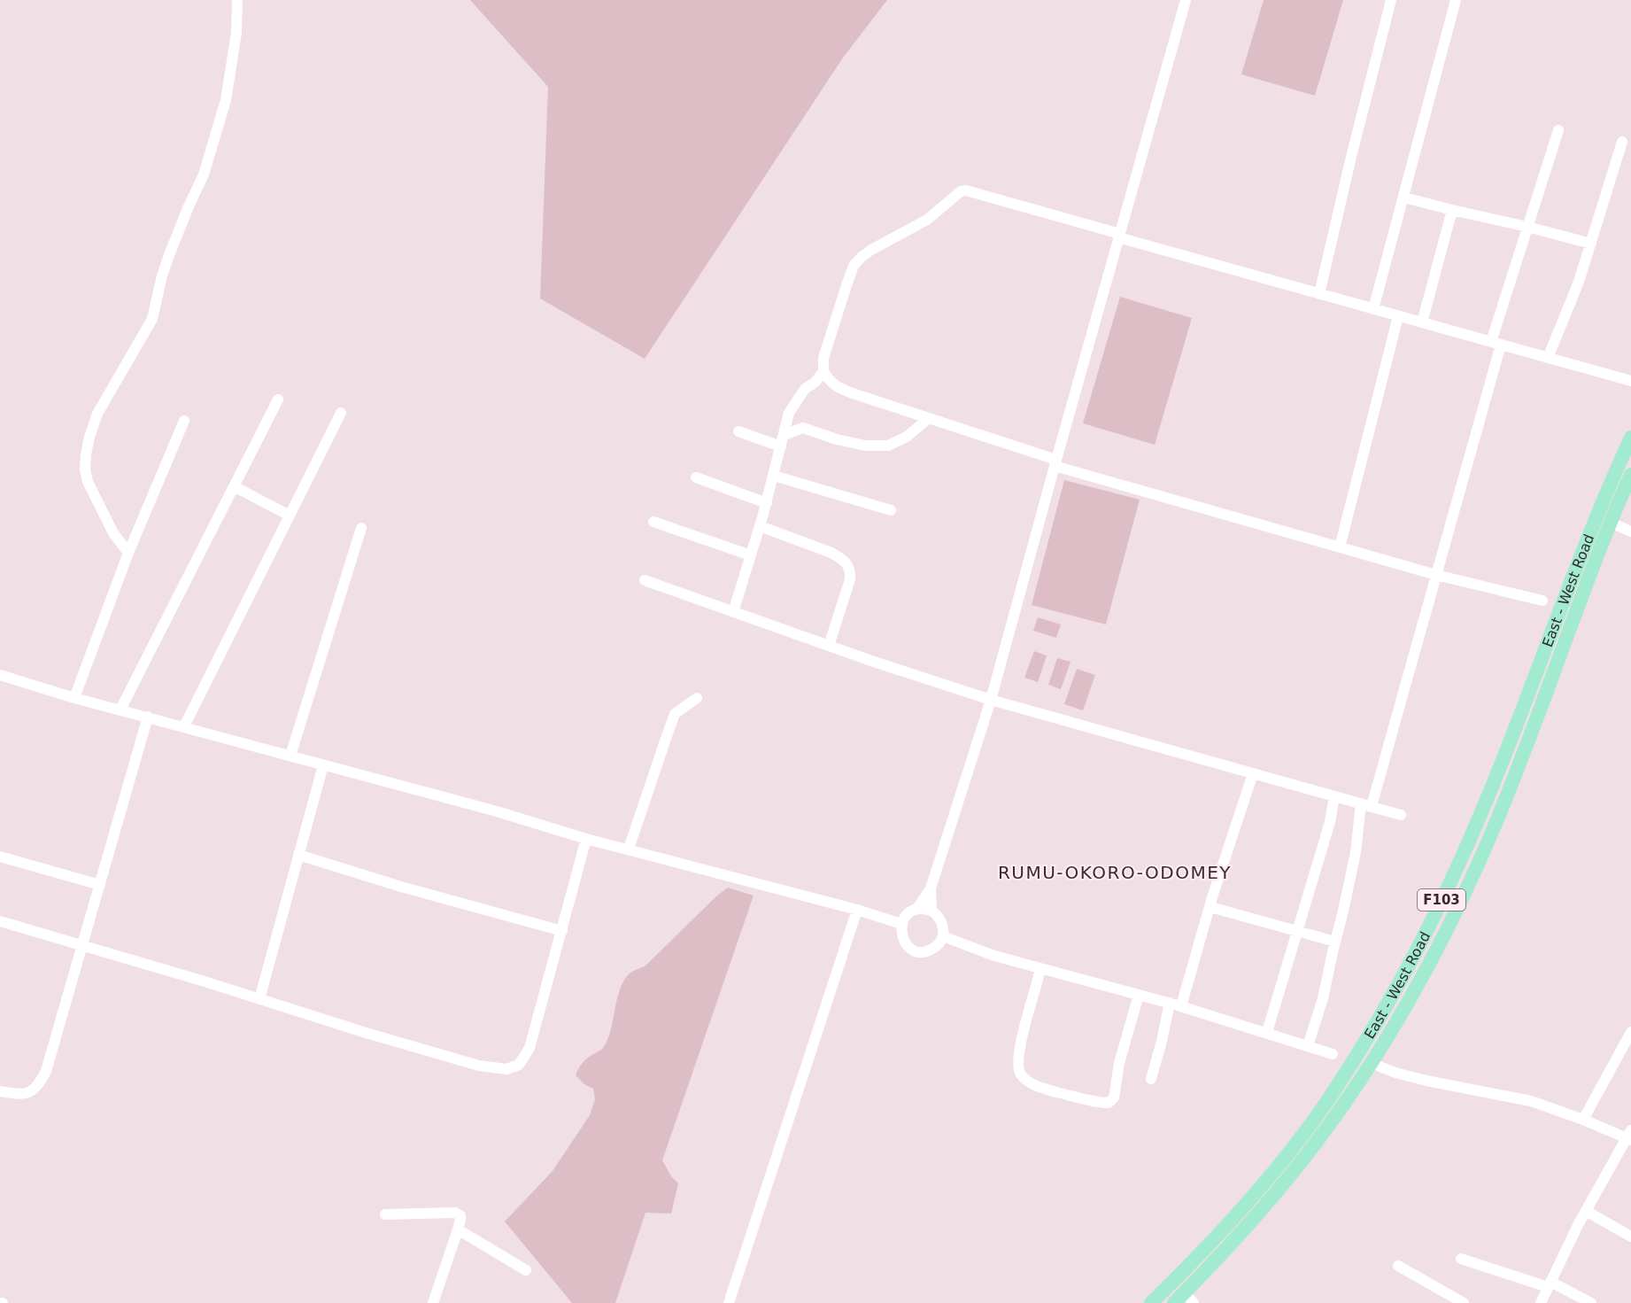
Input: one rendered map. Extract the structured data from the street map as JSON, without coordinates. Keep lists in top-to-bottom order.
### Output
{
  "streets": {
    "main road": ["East - West Road", "F103"]
  },
  "districts": ["RUMU-OKORO-ODOMEY"]
}
